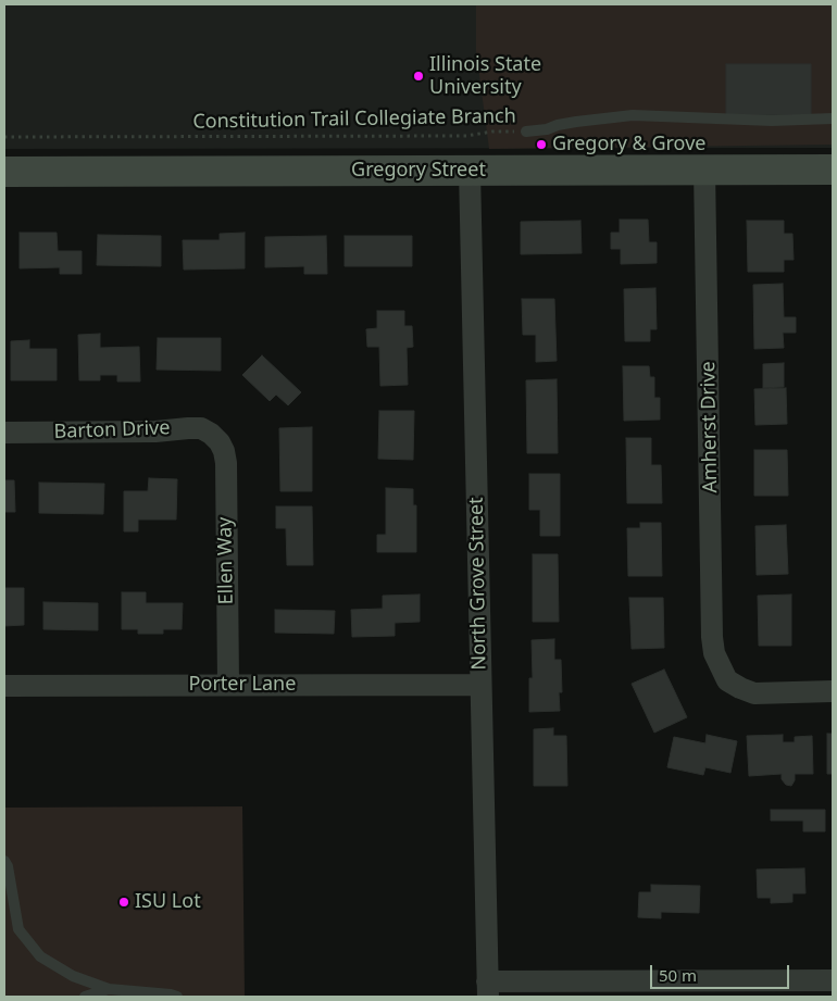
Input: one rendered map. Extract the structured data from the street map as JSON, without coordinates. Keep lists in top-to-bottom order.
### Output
{
  "streets": {
    "main road": ["Gregory Street"],
    "street": [
      "Amherst Drive",
      "Barton Drive",
      "Ellen Way",
      "North Grove Street",
      "Porter Lane"
    ],
    "path": ["Constitution Trail Collegiate Branch"]
  },
  "crossings": [
    ["Gregory Street", "Amherst Drive"],
    ["Gregory Street", "North Grove Street"],
    ["Barton Drive", "Ellen Way"],
    ["Ellen Way", "Porter Lane"],
    ["North Grove Street", "Porter Lane"]
  ],
  "places": ["Illinois State University", "Gregory & Grove", "ISU Lot"],
  "scale_bar": "50 m"
}
